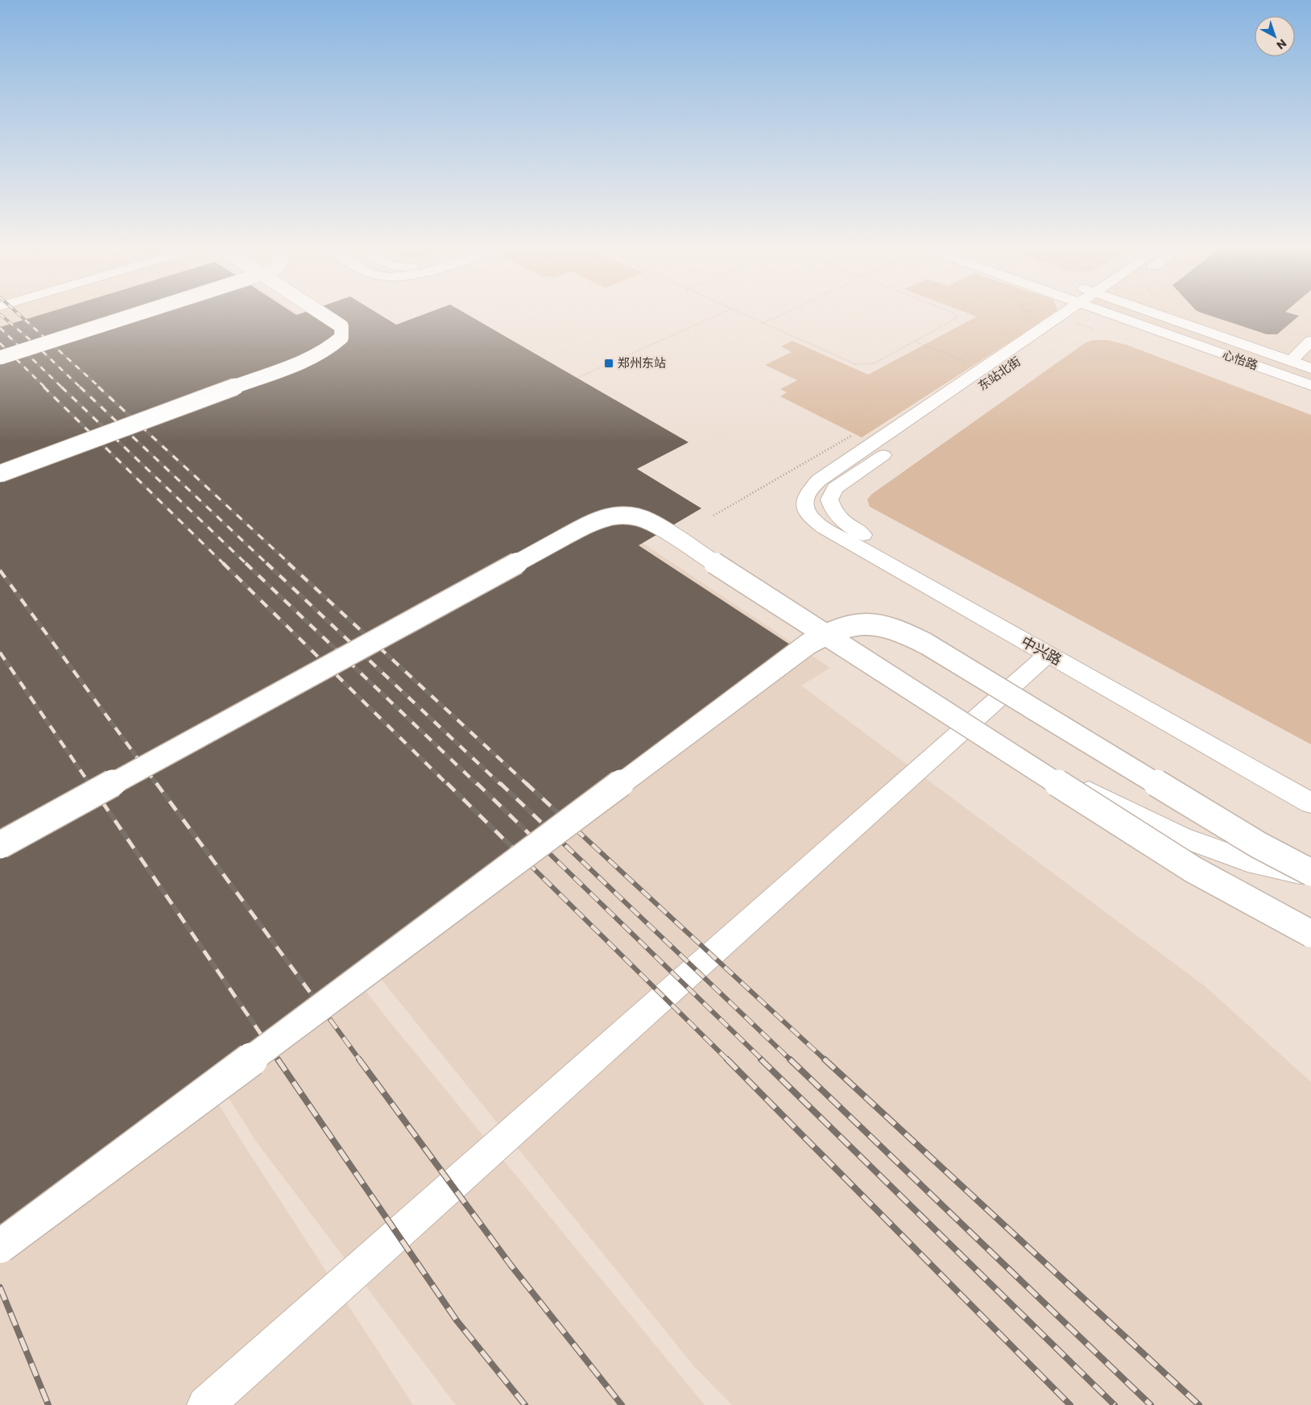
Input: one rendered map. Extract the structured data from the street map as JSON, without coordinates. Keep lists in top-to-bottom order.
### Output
{
  "streets": {
    "street": ["心怡路", "东站北街", "中兴路"]
  },
  "crossings": [
    ["东站北街", "中兴路"]
  ],
  "places": {
    "transit": ["郑州东站"]
  },
  "north": "bottom right"
}
